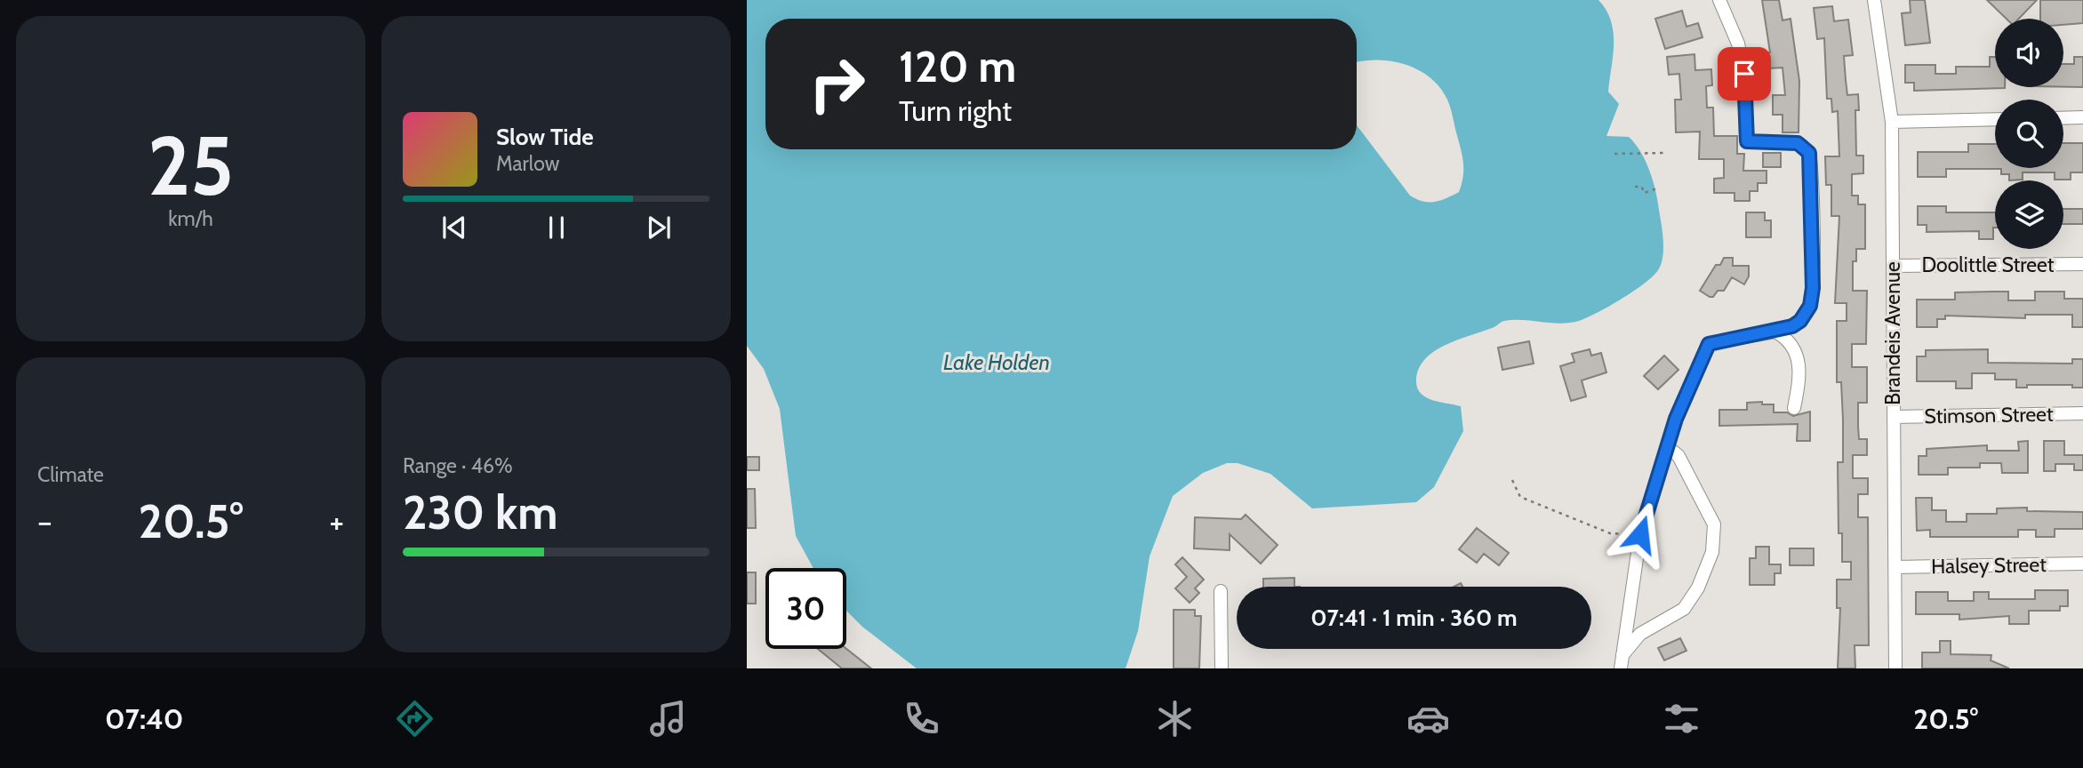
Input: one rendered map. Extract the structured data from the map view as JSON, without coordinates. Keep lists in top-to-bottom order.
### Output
{
  "streets": {
    "street": [
      "Doolittle Street",
      "Brandeis Avenue",
      "Stimson Street",
      "Halsey Street"
    ]
  },
  "crossings": [
    ["Doolittle Street", "Brandeis Avenue"],
    ["Brandeis Avenue", "Stimson Street"],
    ["Brandeis Avenue", "Halsey Street"]
  ],
  "water": ["Lake Holden"],
  "page": {
    "tile": [
      ["25", "km/h"],
      "Climate",
      ["Range · 46%", "230 km"]
    ],
    "turn": ["120 m", "Turn right"],
    "song": ["Slow Tide", "Marlow"],
    "heat": ["−", "20.5°", "+"],
    "limit": "30",
    "trip": "07:41 · 1 min · 360 m",
    "tabs": ["07:40", "20.5°"]
  }
}
